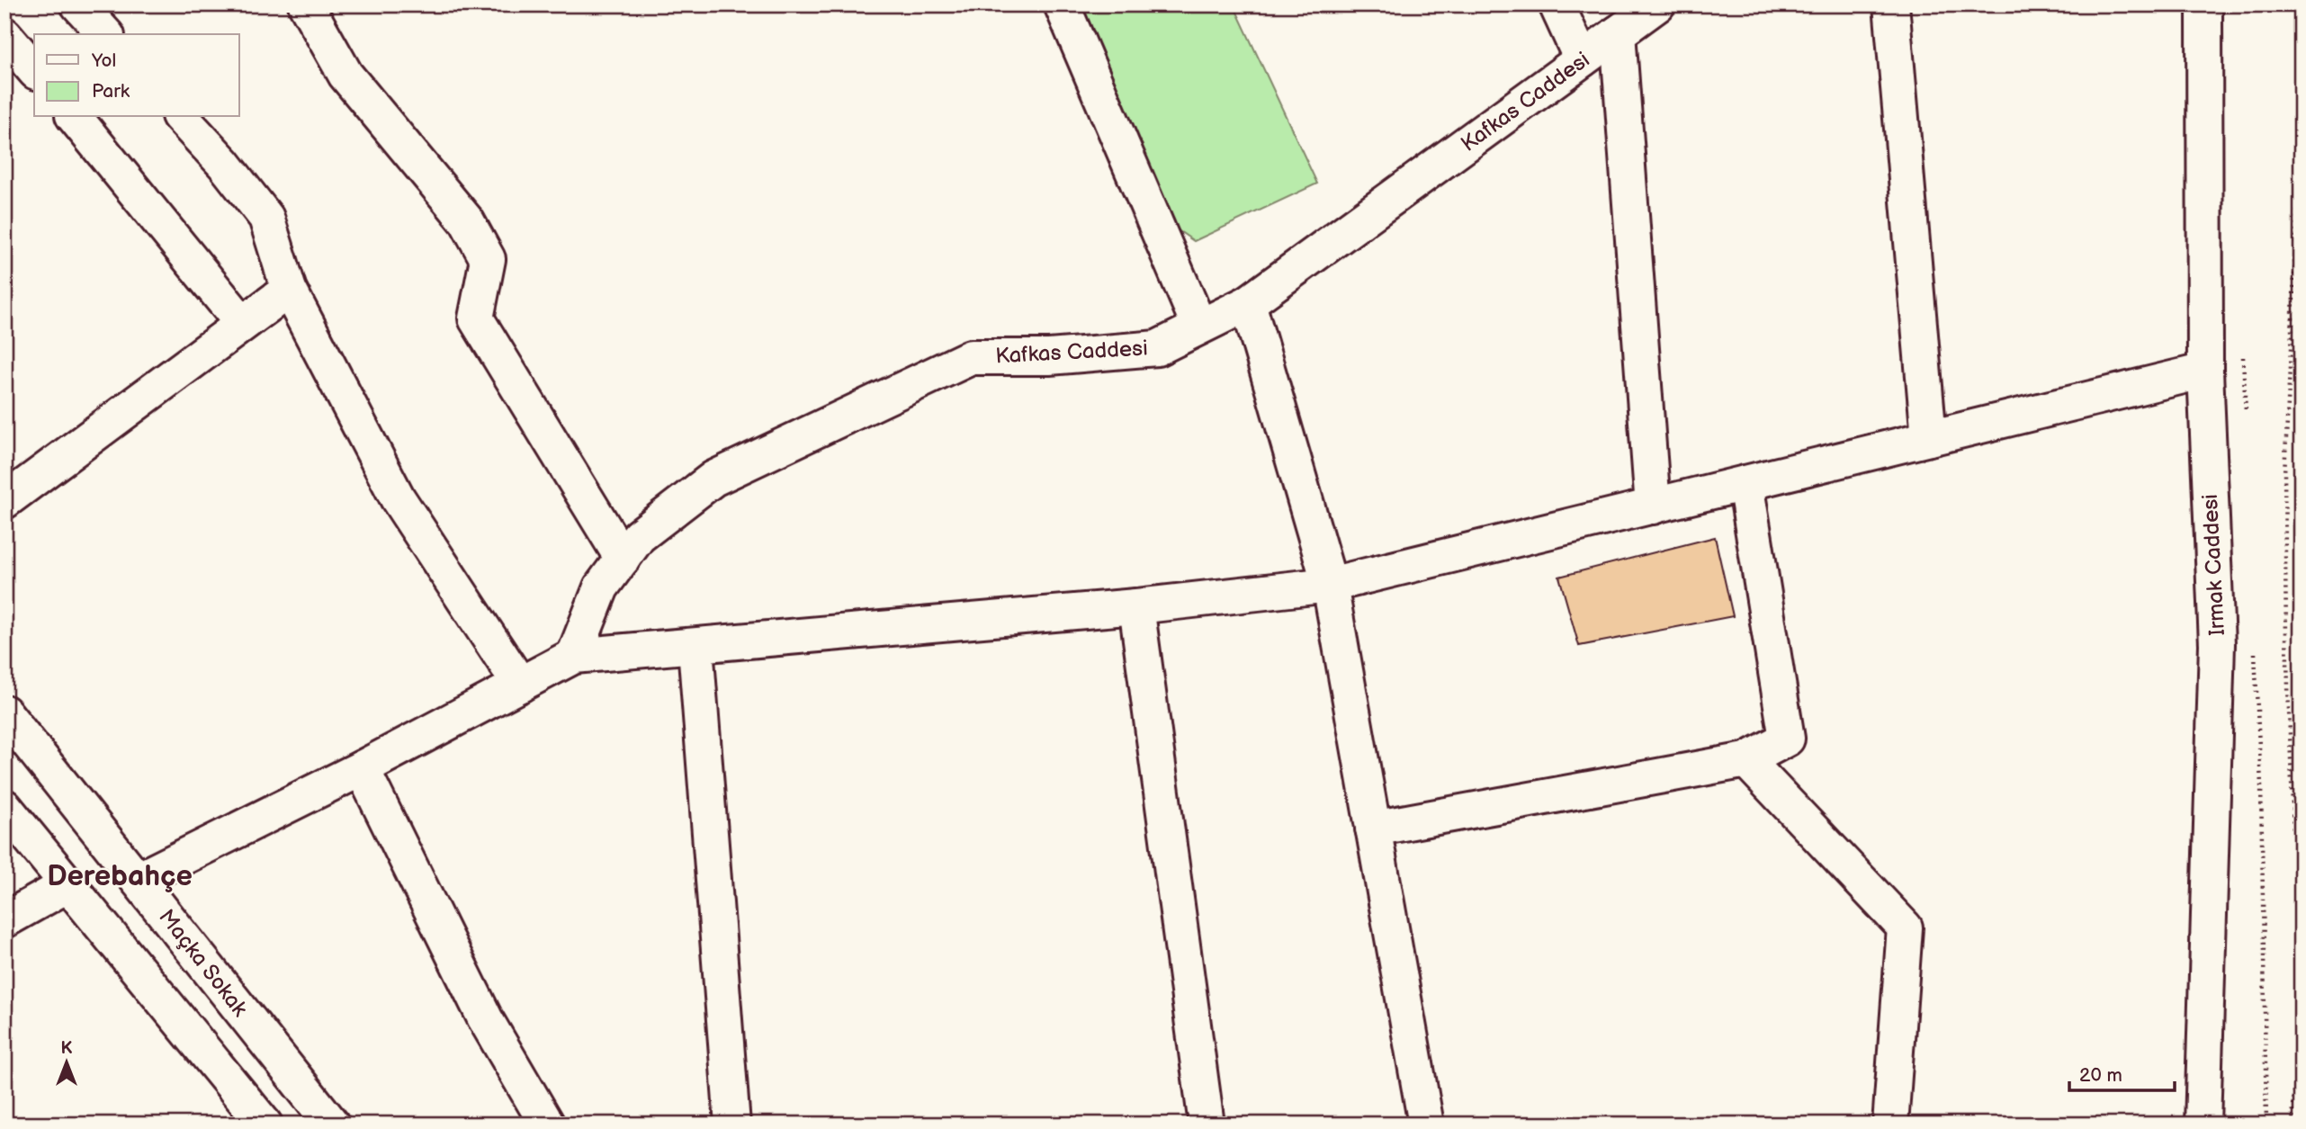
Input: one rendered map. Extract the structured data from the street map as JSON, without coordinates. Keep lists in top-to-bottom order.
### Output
{
  "streets": {
    "street": ["Kafkas Caddesi", "Irmak Caddesi", "Maçka Sokak"]
  },
  "districts": ["Derebahçe"],
  "legend": ["Yol", "Park"],
  "scale_bar": "20 m",
  "north": "top"
}
